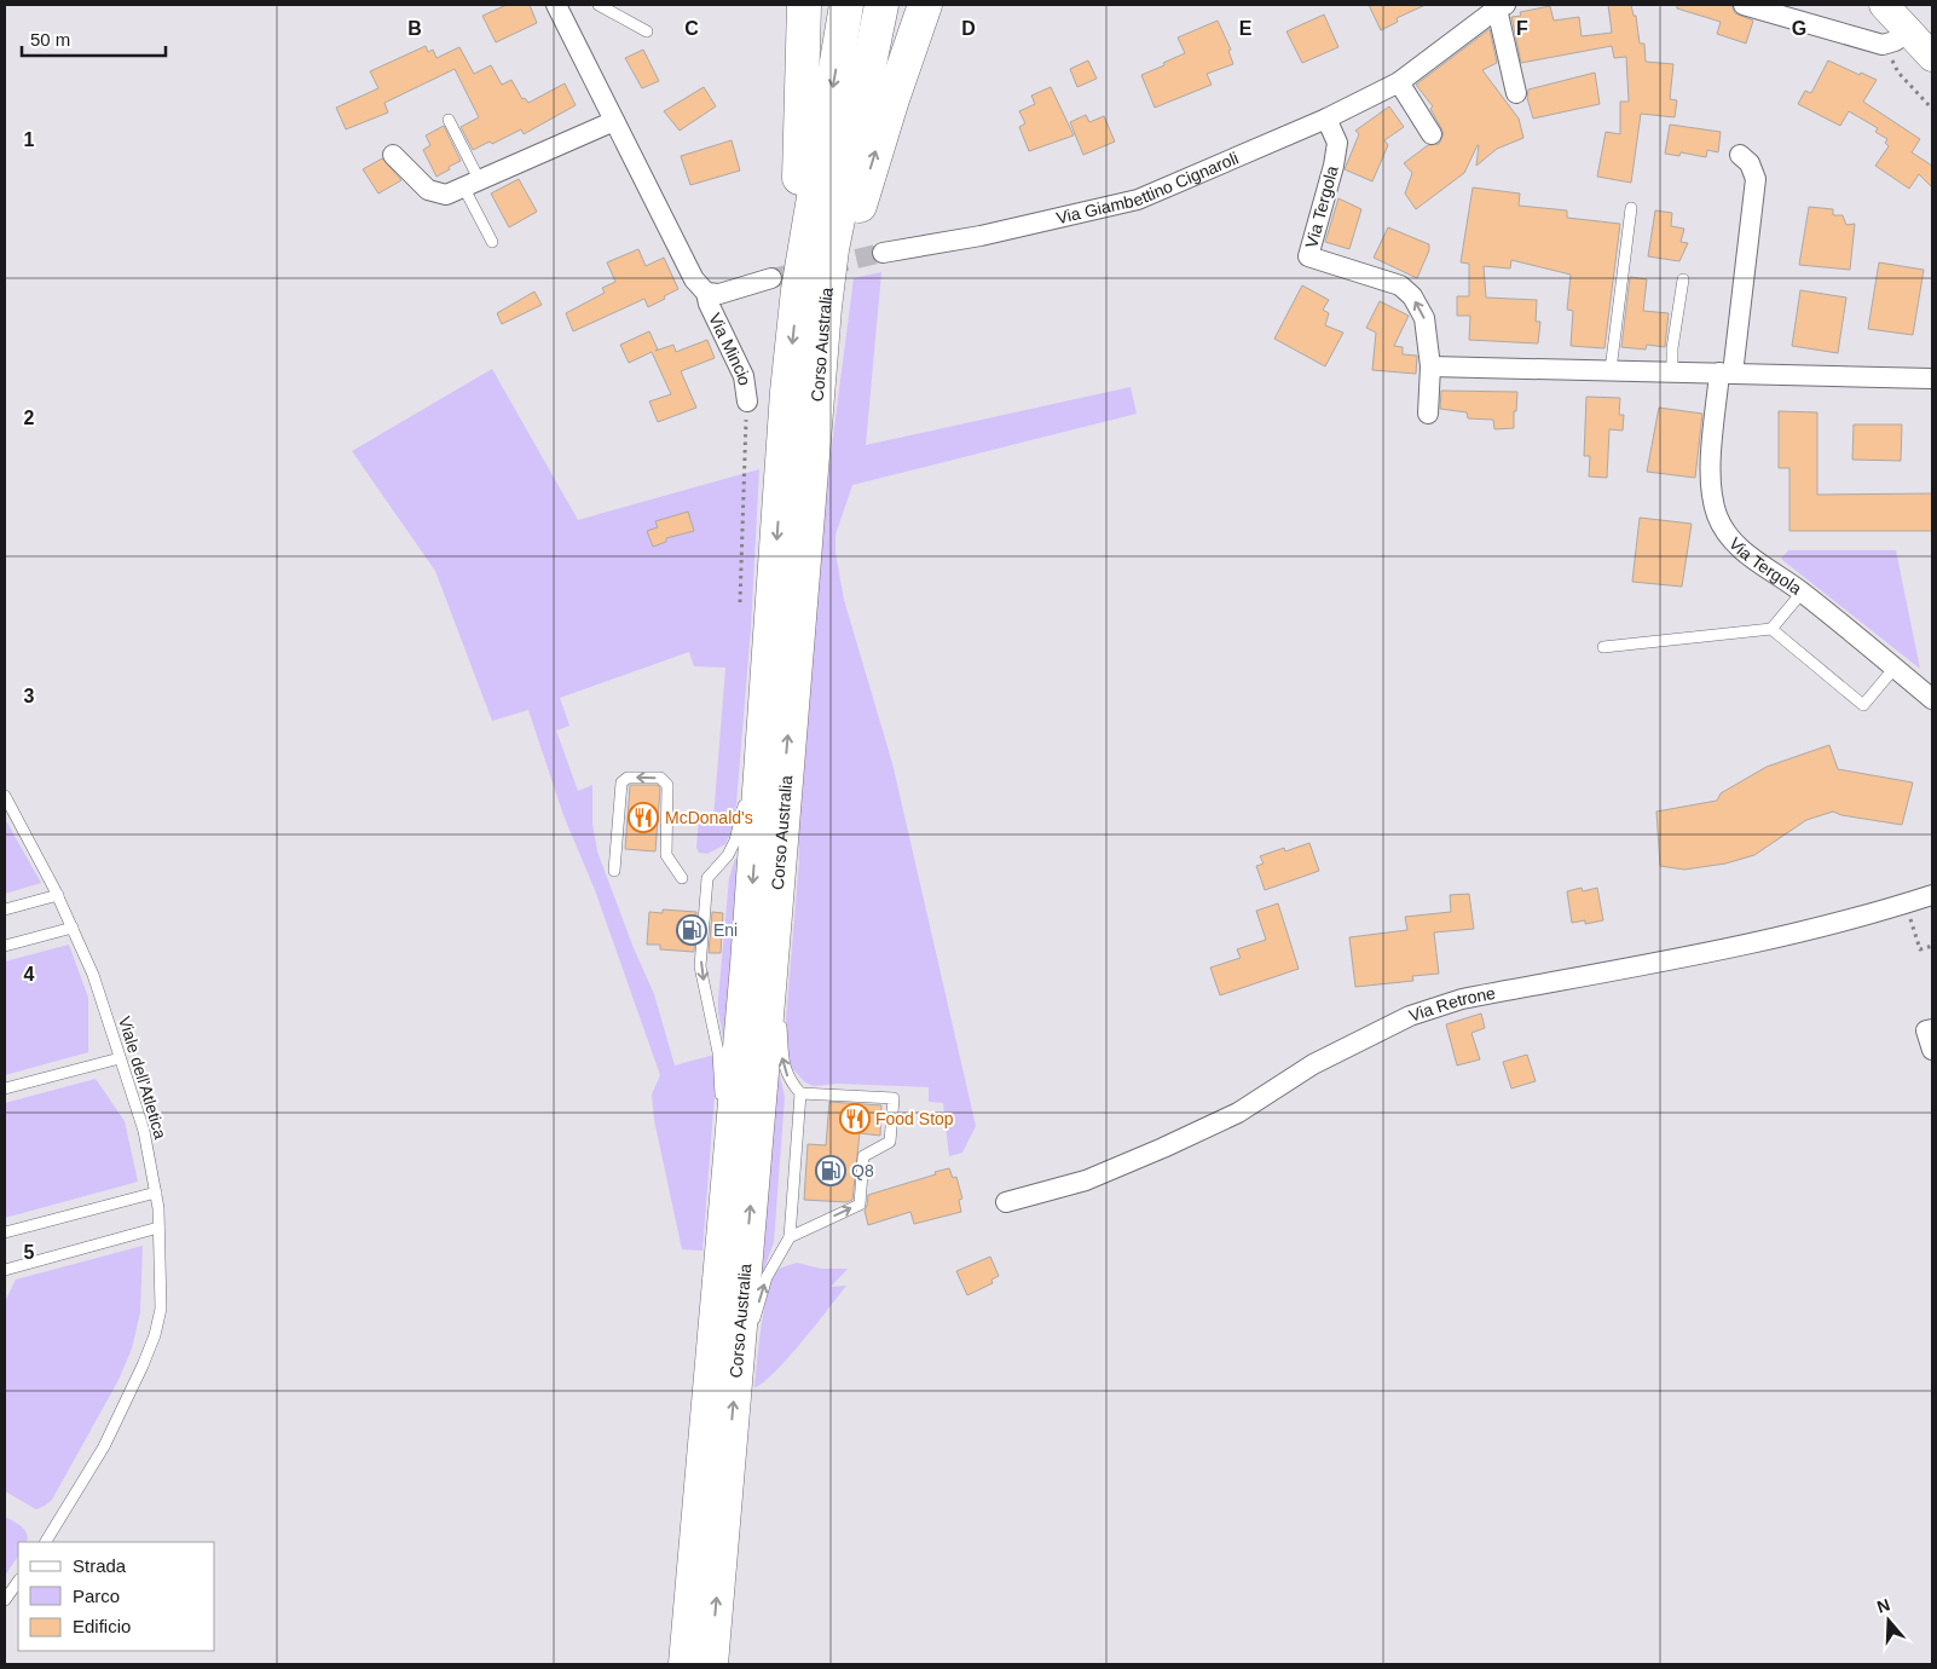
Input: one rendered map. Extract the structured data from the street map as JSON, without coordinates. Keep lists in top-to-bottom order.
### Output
{
  "streets": {
    "highway": ["Corso Australia"],
    "street": [
      "Via Giambettino Cignaroli",
      "Via Tergola",
      "Via Mincio",
      "Via Retrone"
    ],
    "lane": ["Viale dell'Atletica"]
  },
  "crossings": [
    ["Via Giambettino Cignaroli", "Via Tergola"]
  ],
  "places": {
    "restaurant": ["McDonald's", "Food Stop"],
    "fuel station": ["Eni", "Q8"]
  },
  "legend": ["Strada", "Parco", "Edificio"],
  "scale_bar": "50 m",
  "north": "top",
  "grid": {
    "columns": [
      "B",
      "C",
      "D",
      "E",
      "F",
      "G"
    ],
    "rows": [
      "1",
      "2",
      "3",
      "4",
      "5"
    ]
  }
}
